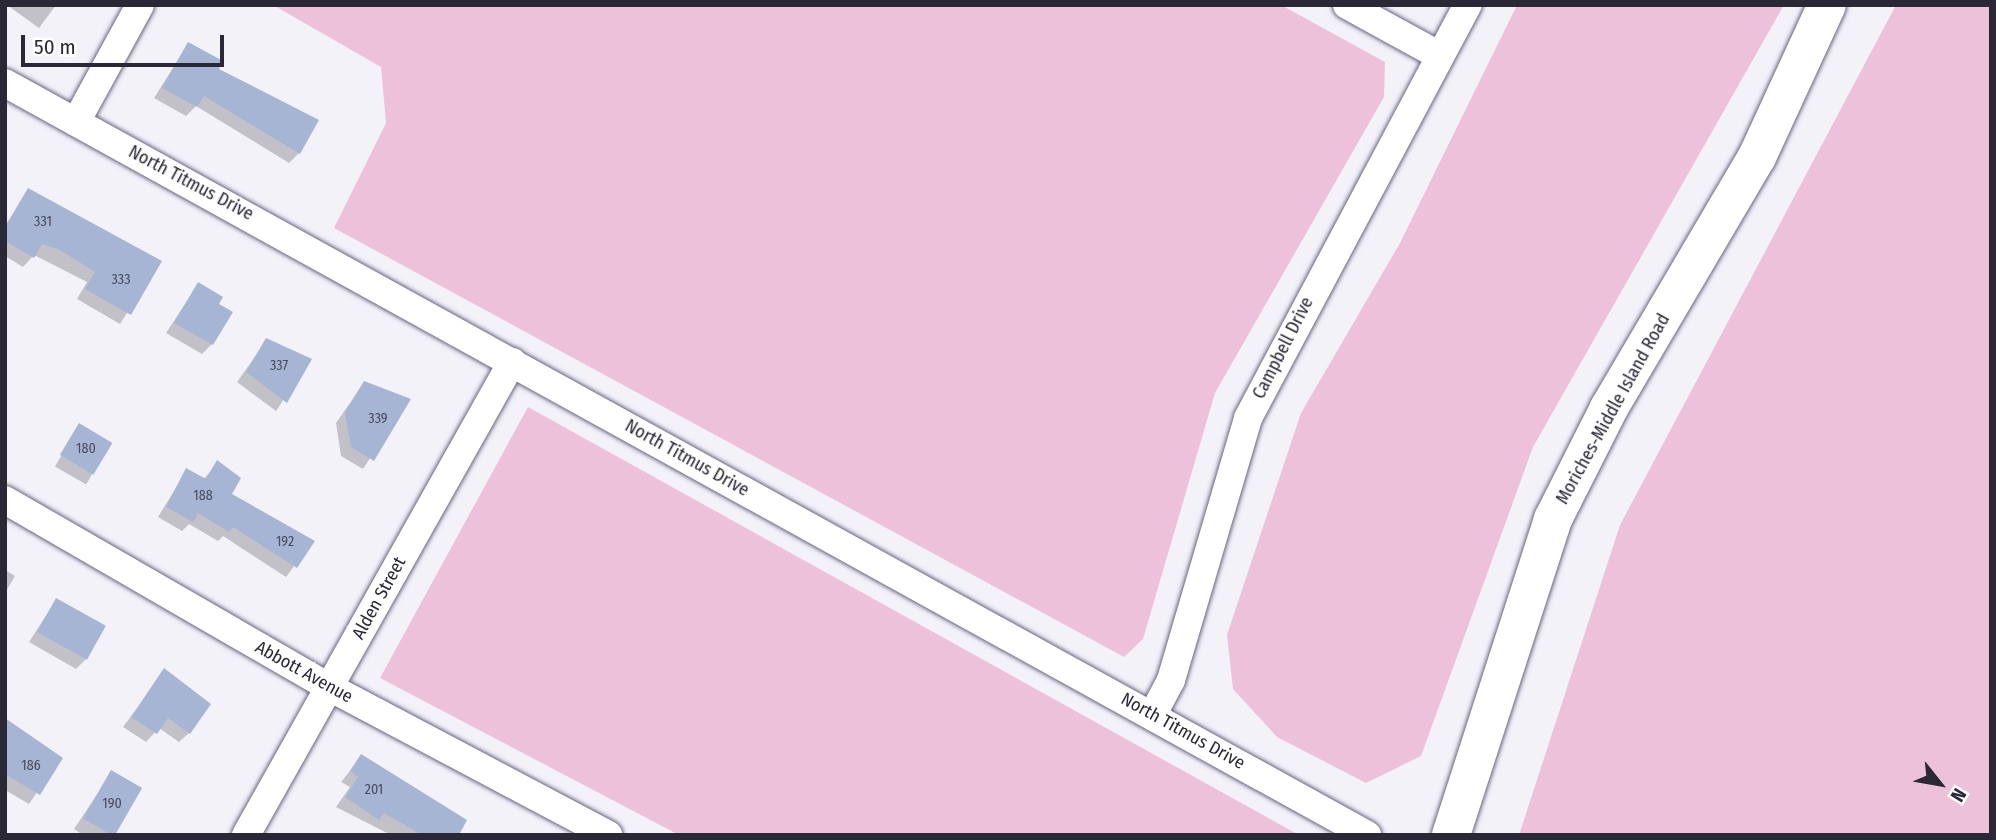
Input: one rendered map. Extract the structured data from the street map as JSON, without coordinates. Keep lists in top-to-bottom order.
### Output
{
  "streets": {
    "main road": ["Moriches-Middle Island Road"],
    "street": [
      "North Titmus Drive",
      "Campbell Drive",
      "Alden Street",
      "Abbott Avenue"
    ]
  },
  "crossings": [
    ["North Titmus Drive", "Campbell Drive"],
    ["North Titmus Drive", "Alden Street"],
    ["Alden Street", "Abbott Avenue"]
  ],
  "house_numbers": [
    "331",
    "333",
    "337",
    "339",
    "180",
    "188",
    "192",
    "186",
    "201",
    "190"
  ],
  "scale_bar": "50 m",
  "north": "bottom right"
}
